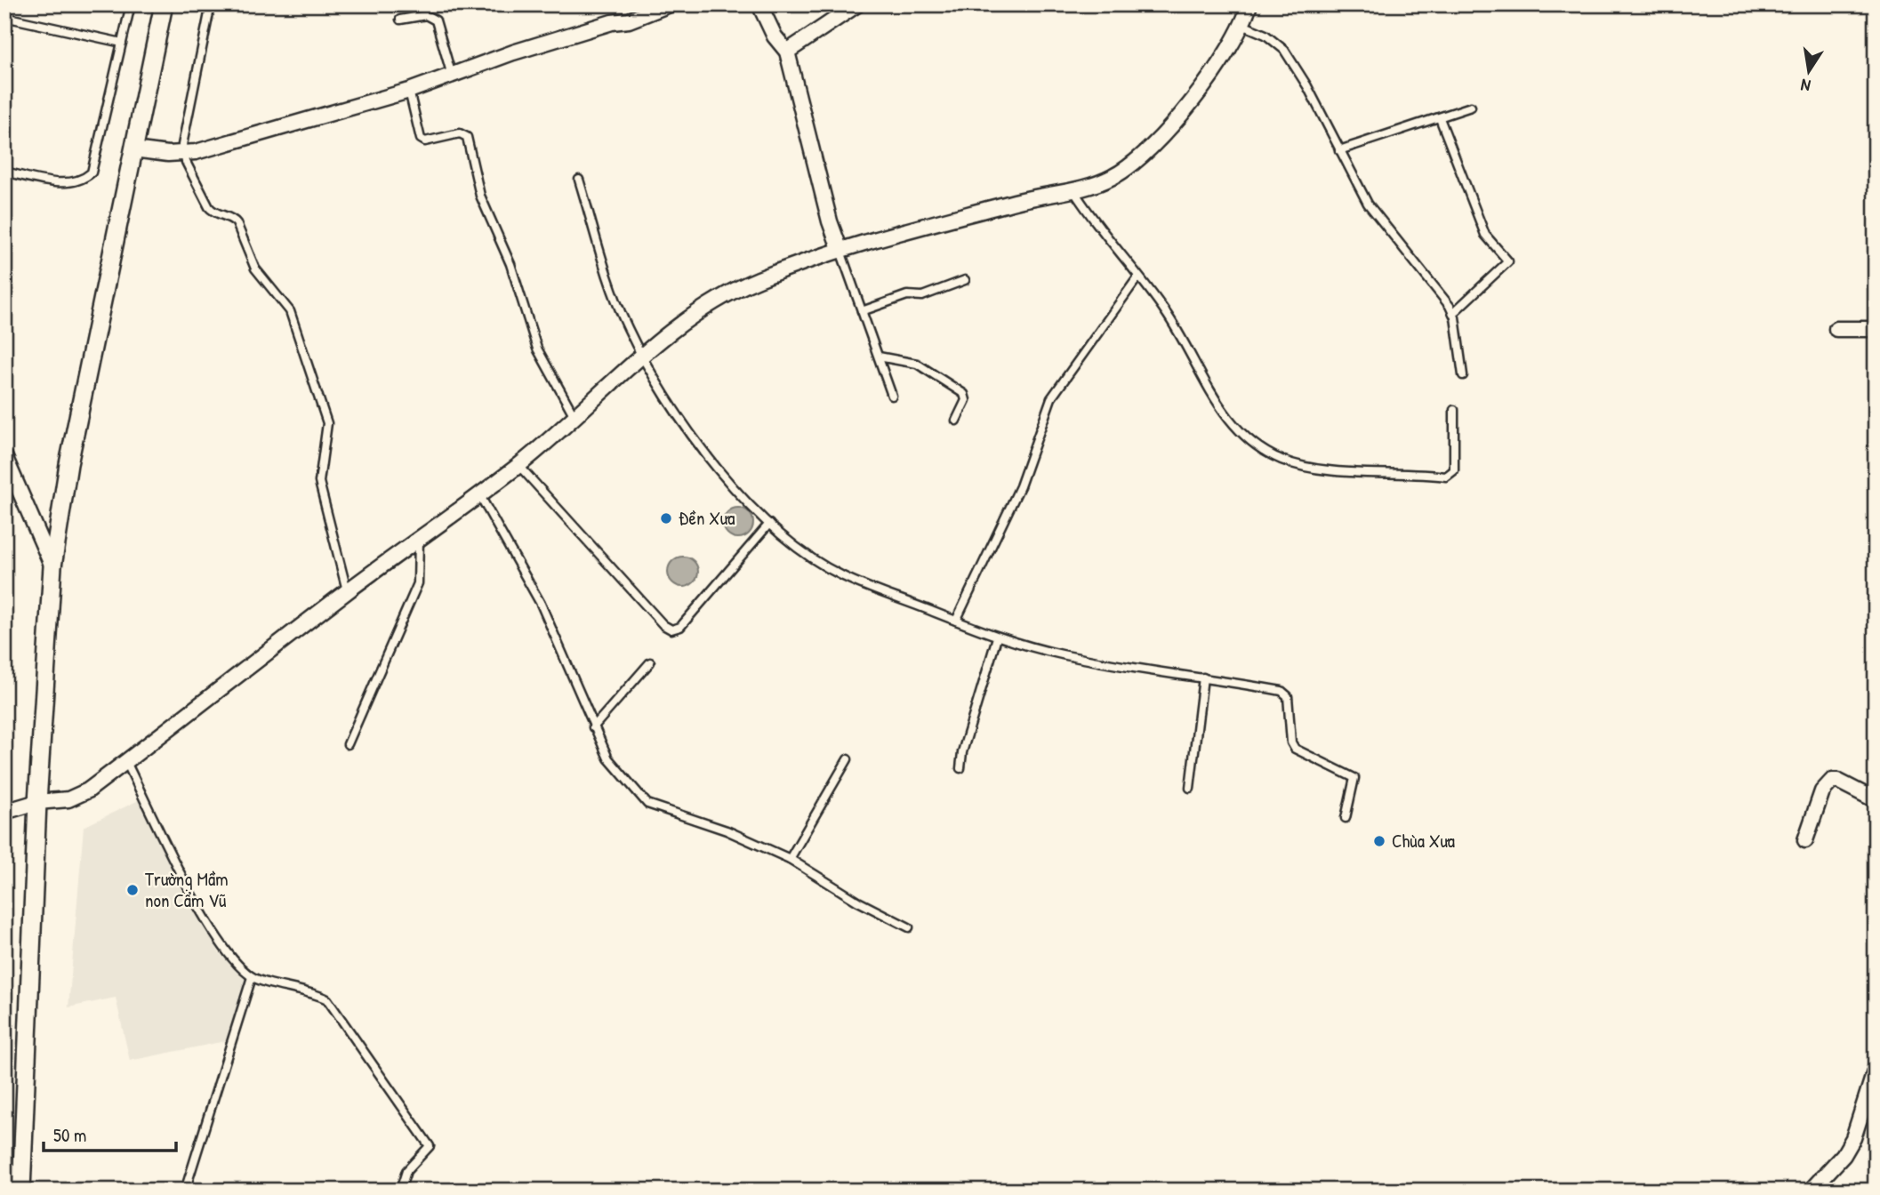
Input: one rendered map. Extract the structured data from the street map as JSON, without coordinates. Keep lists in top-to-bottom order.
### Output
{
  "places": ["Đền Xưa", "Chùa Xưa", "Trường Mầm non Cẩm Vũ"],
  "scale_bar": "50 m",
  "north": "bottom"
}
